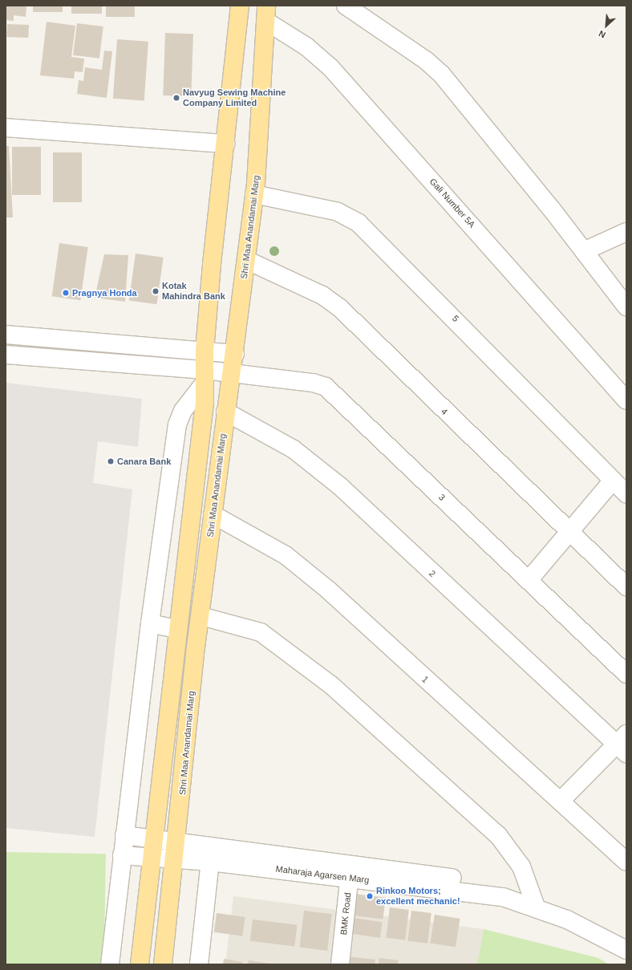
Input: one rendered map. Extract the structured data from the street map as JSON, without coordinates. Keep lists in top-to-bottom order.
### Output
{
  "streets": {
    "main road": ["Shri Maa Anandamai Marg"],
    "street": [
      "Gali Number 5A",
      "5",
      "4",
      "3",
      "2",
      "1",
      "Maharaja Agarsen Marg",
      "BMK Road"
    ]
  },
  "crossings": [
    ["Gali Number 5A", "Shri Maa Anandamai Marg"],
    ["Shri Maa Anandamai Marg", "5"],
    ["Shri Maa Anandamai Marg", "4"],
    ["Shri Maa Anandamai Marg", "3"],
    ["Shri Maa Anandamai Marg", "2"],
    ["Shri Maa Anandamai Marg", "1"],
    ["Shri Maa Anandamai Marg", "Maharaja Agarsen Marg"],
    ["Maharaja Agarsen Marg", "BMK Road"]
  ],
  "places": [
    "Navyug Sewing Machine Company Limited",
    "Kotak Mahindra Bank",
    "Pragnya Honda",
    "Canara Bank",
    "Rinkoo Motors; excellent mechanic!"
  ],
  "north": "bottom left"
}
